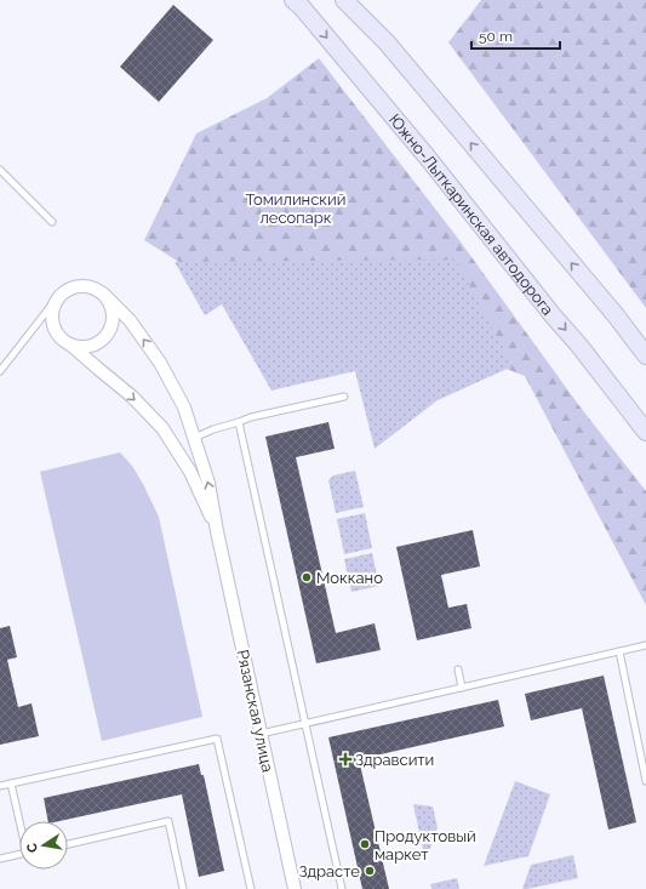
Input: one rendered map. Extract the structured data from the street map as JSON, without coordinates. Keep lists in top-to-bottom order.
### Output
{
  "streets": {
    "main road": ["Южно-Лыткаринская автодорога"],
    "street": ["Рязанская улица"]
  },
  "parks": ["Томилинский лесопарк"],
  "places": {
    "other": ["Моккано", "Продуктовый маркет", "Здрасте"],
    "health": ["Здравсити"]
  },
  "scale_bar": "50 m",
  "north": "left"
}
